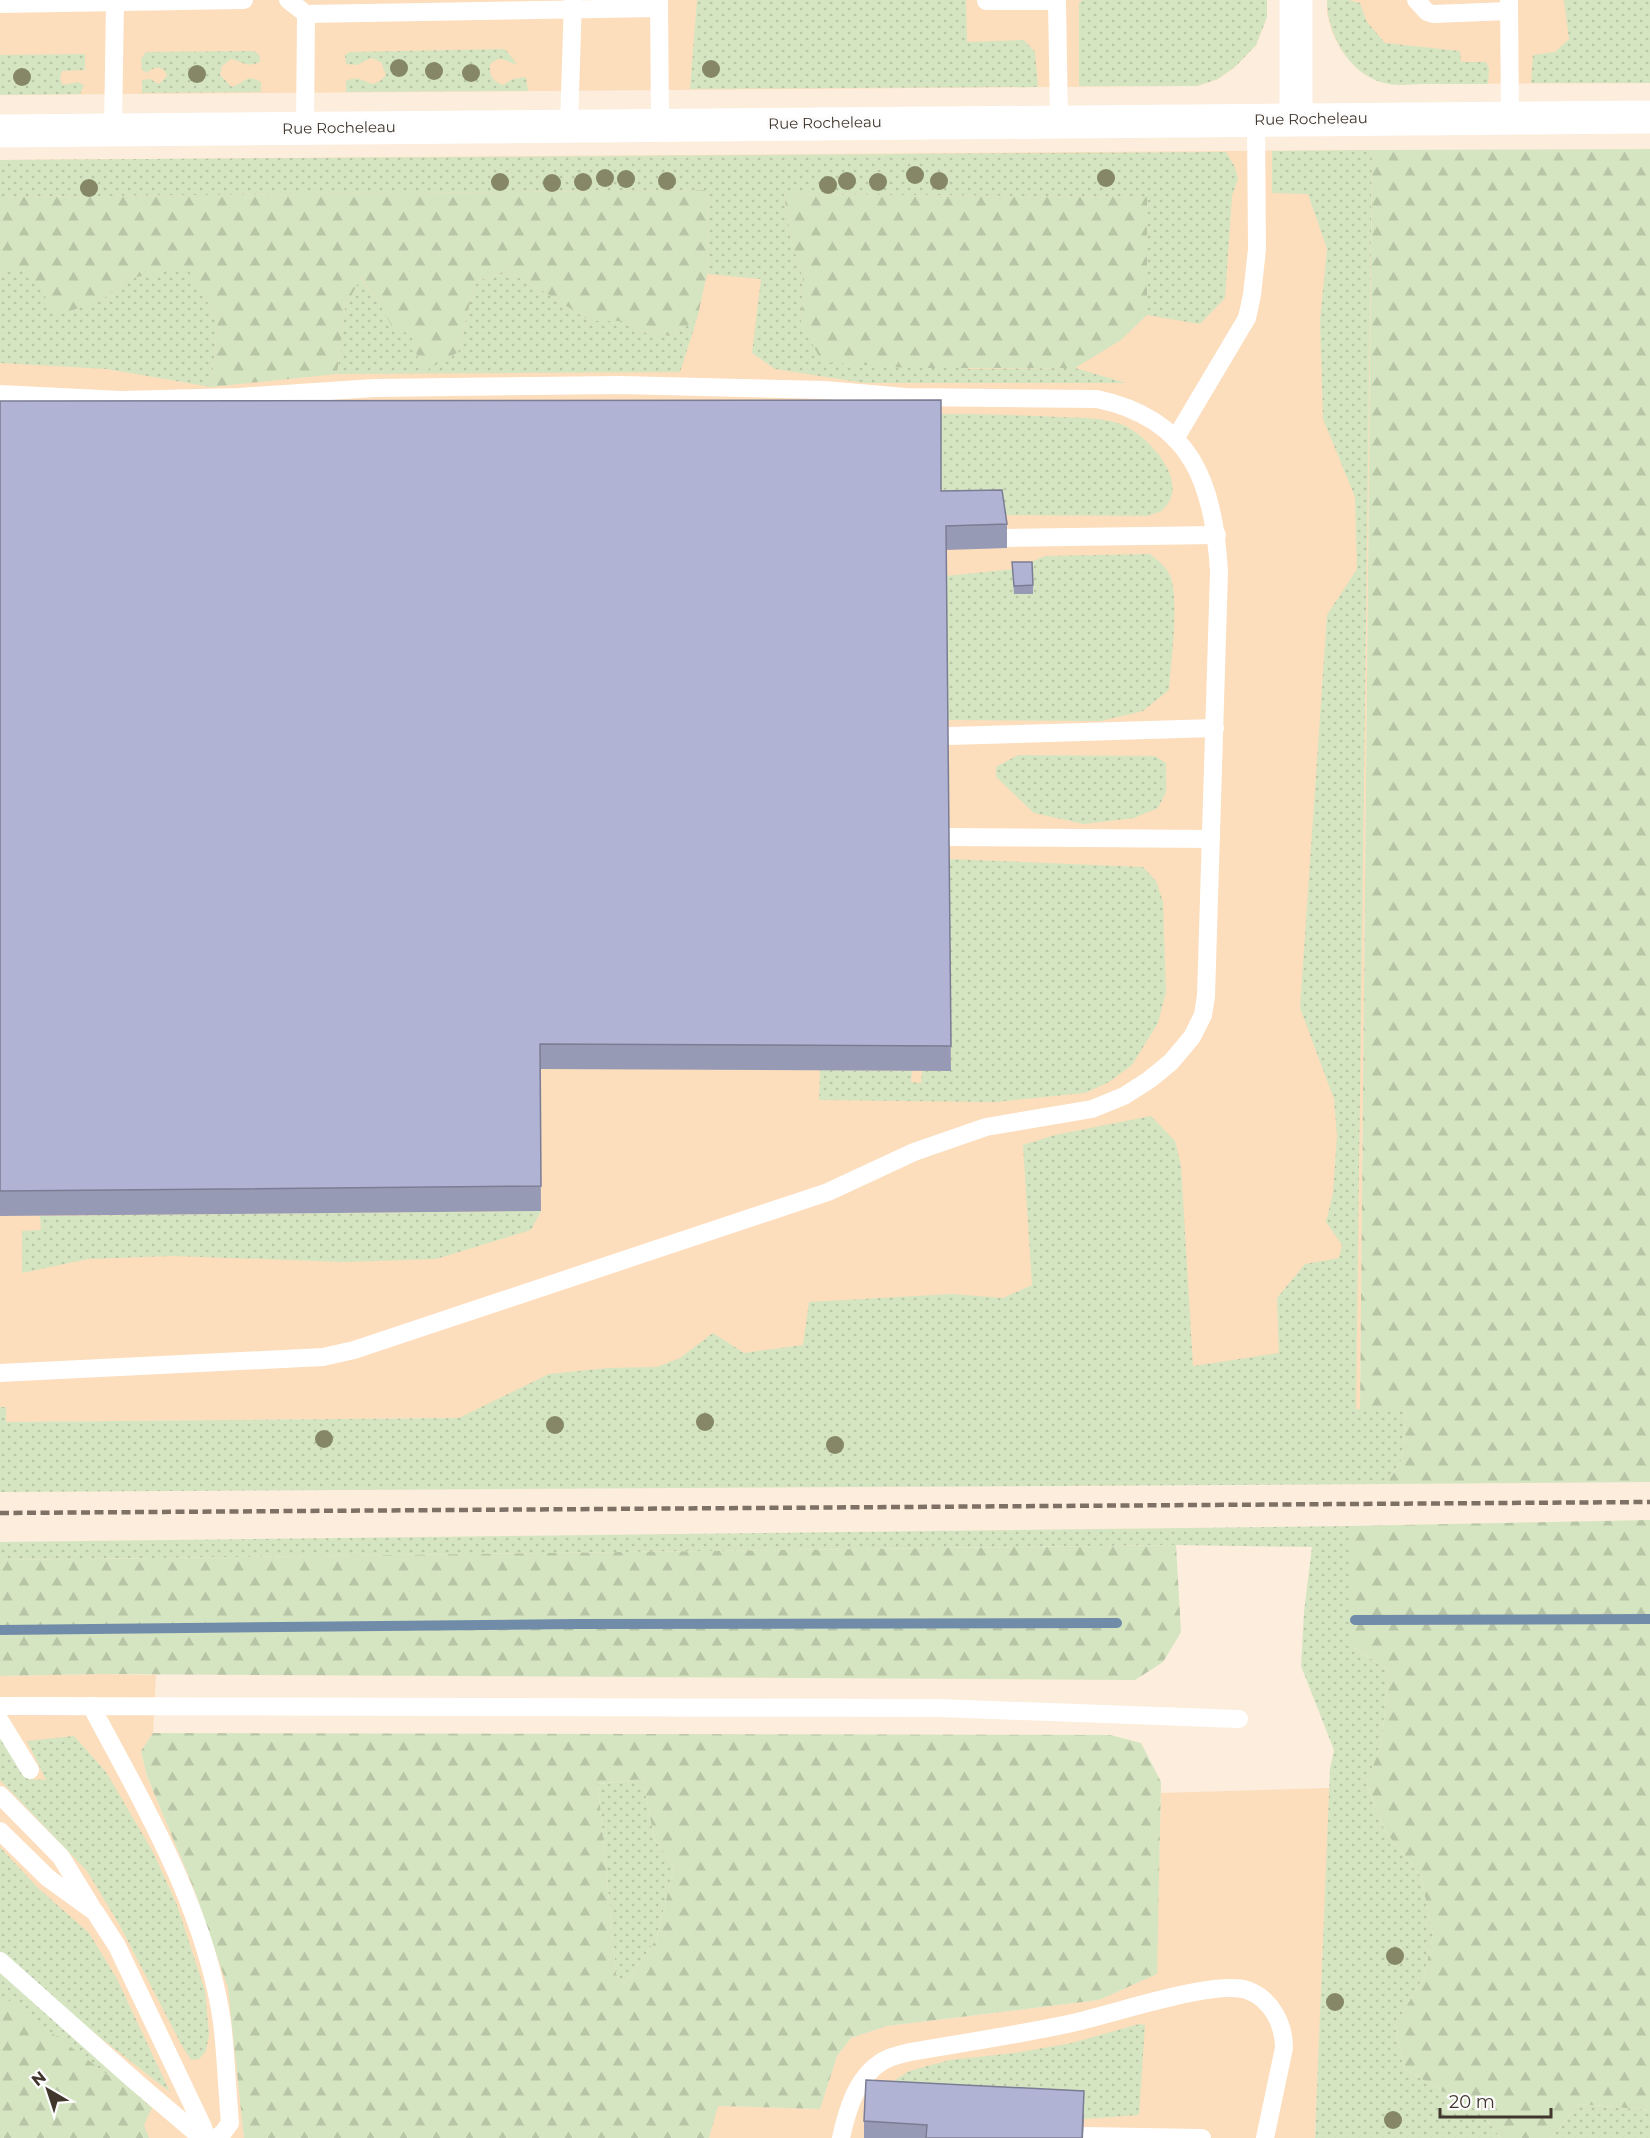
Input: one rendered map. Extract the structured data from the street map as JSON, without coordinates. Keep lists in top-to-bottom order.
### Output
{
  "streets": {
    "street": ["Rue Rocheleau"]
  },
  "scale_bar": "20 m",
  "north": "top left"
}
